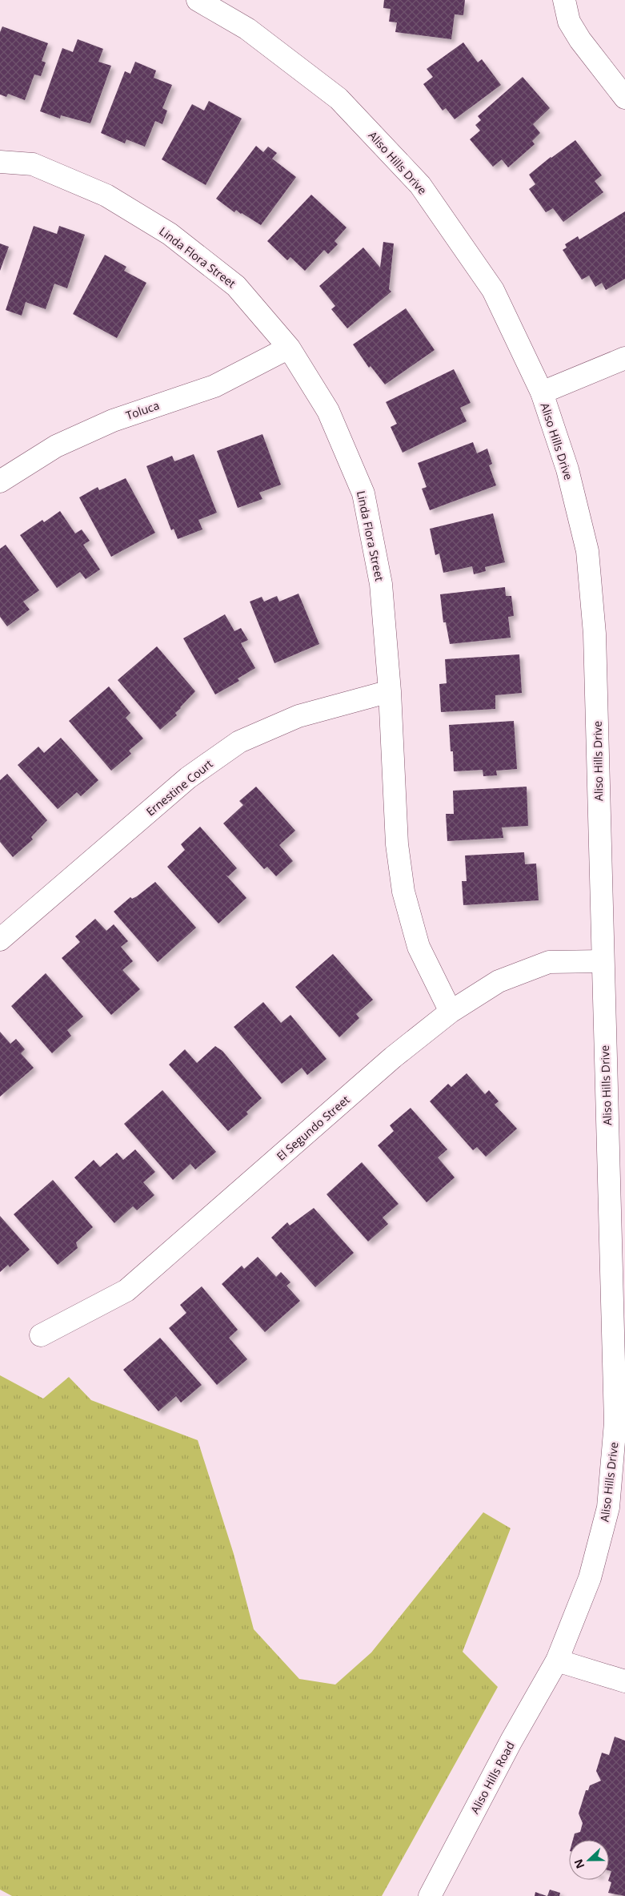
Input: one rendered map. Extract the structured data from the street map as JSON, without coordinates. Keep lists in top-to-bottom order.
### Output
{
  "streets": {
    "street": [
      "Aliso Hills Drive",
      "Linda Flora Street",
      "Toluca",
      "Ernestine Court",
      "El Segundo Street",
      "Aliso Hills Road"
    ]
  },
  "crossings": [
    ["Aliso Hills Drive", "El Segundo Street"],
    ["Aliso Hills Drive", "Aliso Hills Road"],
    ["Linda Flora Street", "Toluca"],
    ["Linda Flora Street", "Ernestine Court"],
    ["Linda Flora Street", "El Segundo Street"]
  ],
  "north": "left"
}
